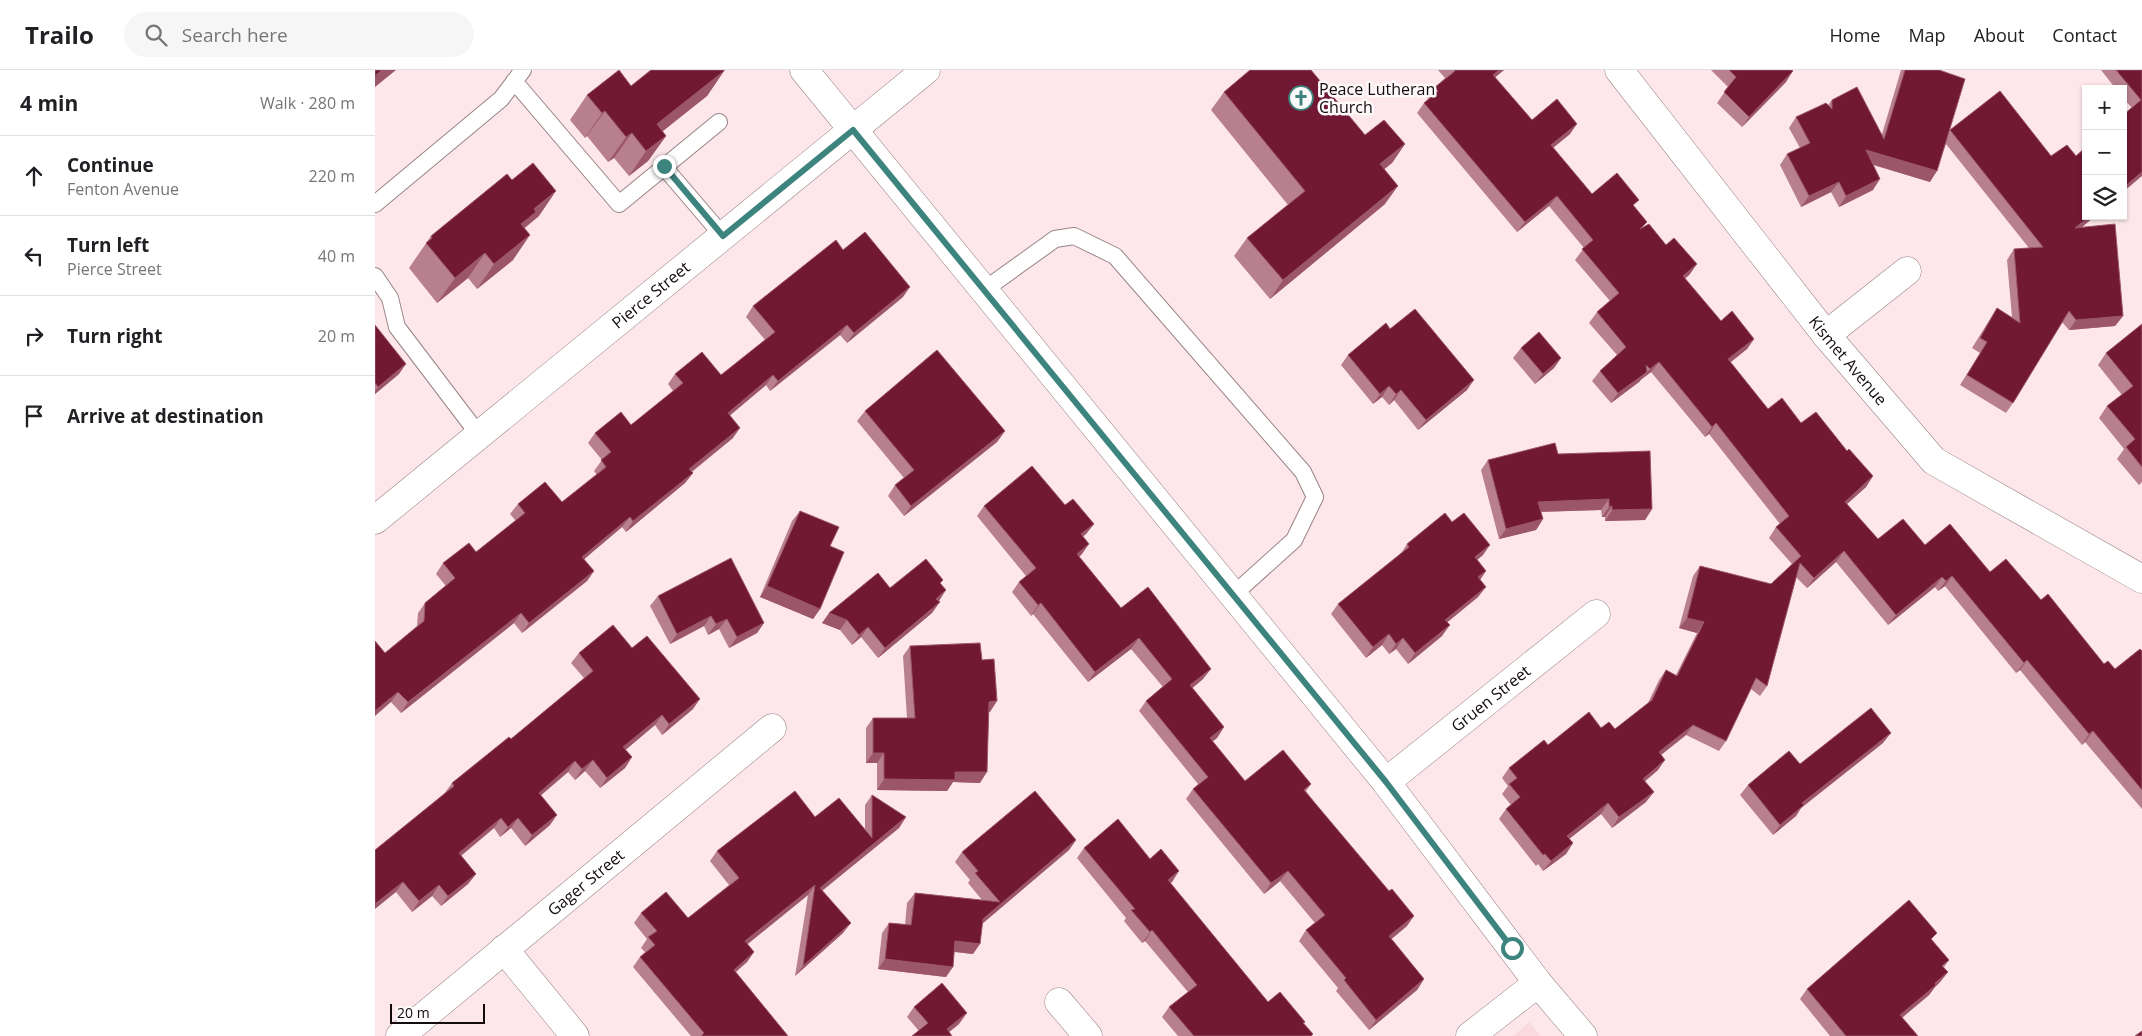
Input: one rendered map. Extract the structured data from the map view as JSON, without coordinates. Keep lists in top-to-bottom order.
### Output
{
  "streets": {
    "street": [
      "Pierce Street",
      "Kismet Avenue",
      "Gruen Street",
      "Gager Street"
    ]
  },
  "places": {
    "church": ["Peace Lutheran Church"]
  },
  "scale_bar": "20 m",
  "page": {
    "header": "Trailo",
    "search": "Search here",
    "nav": [
      "Home",
      "Map",
      "About",
      "Contact"
    ],
    "heading": ["4 min", "Walk · 280 m"],
    "map_buttons": ["+", "−"],
    "list": [
      ["Continue", "Fenton Avenue", "220 m"],
      ["Turn left", "Pierce Street", "40 m"],
      ["Turn right", "20 m"],
      "Arrive at destination"
    ],
    "scale": "20 m"
  }
}
